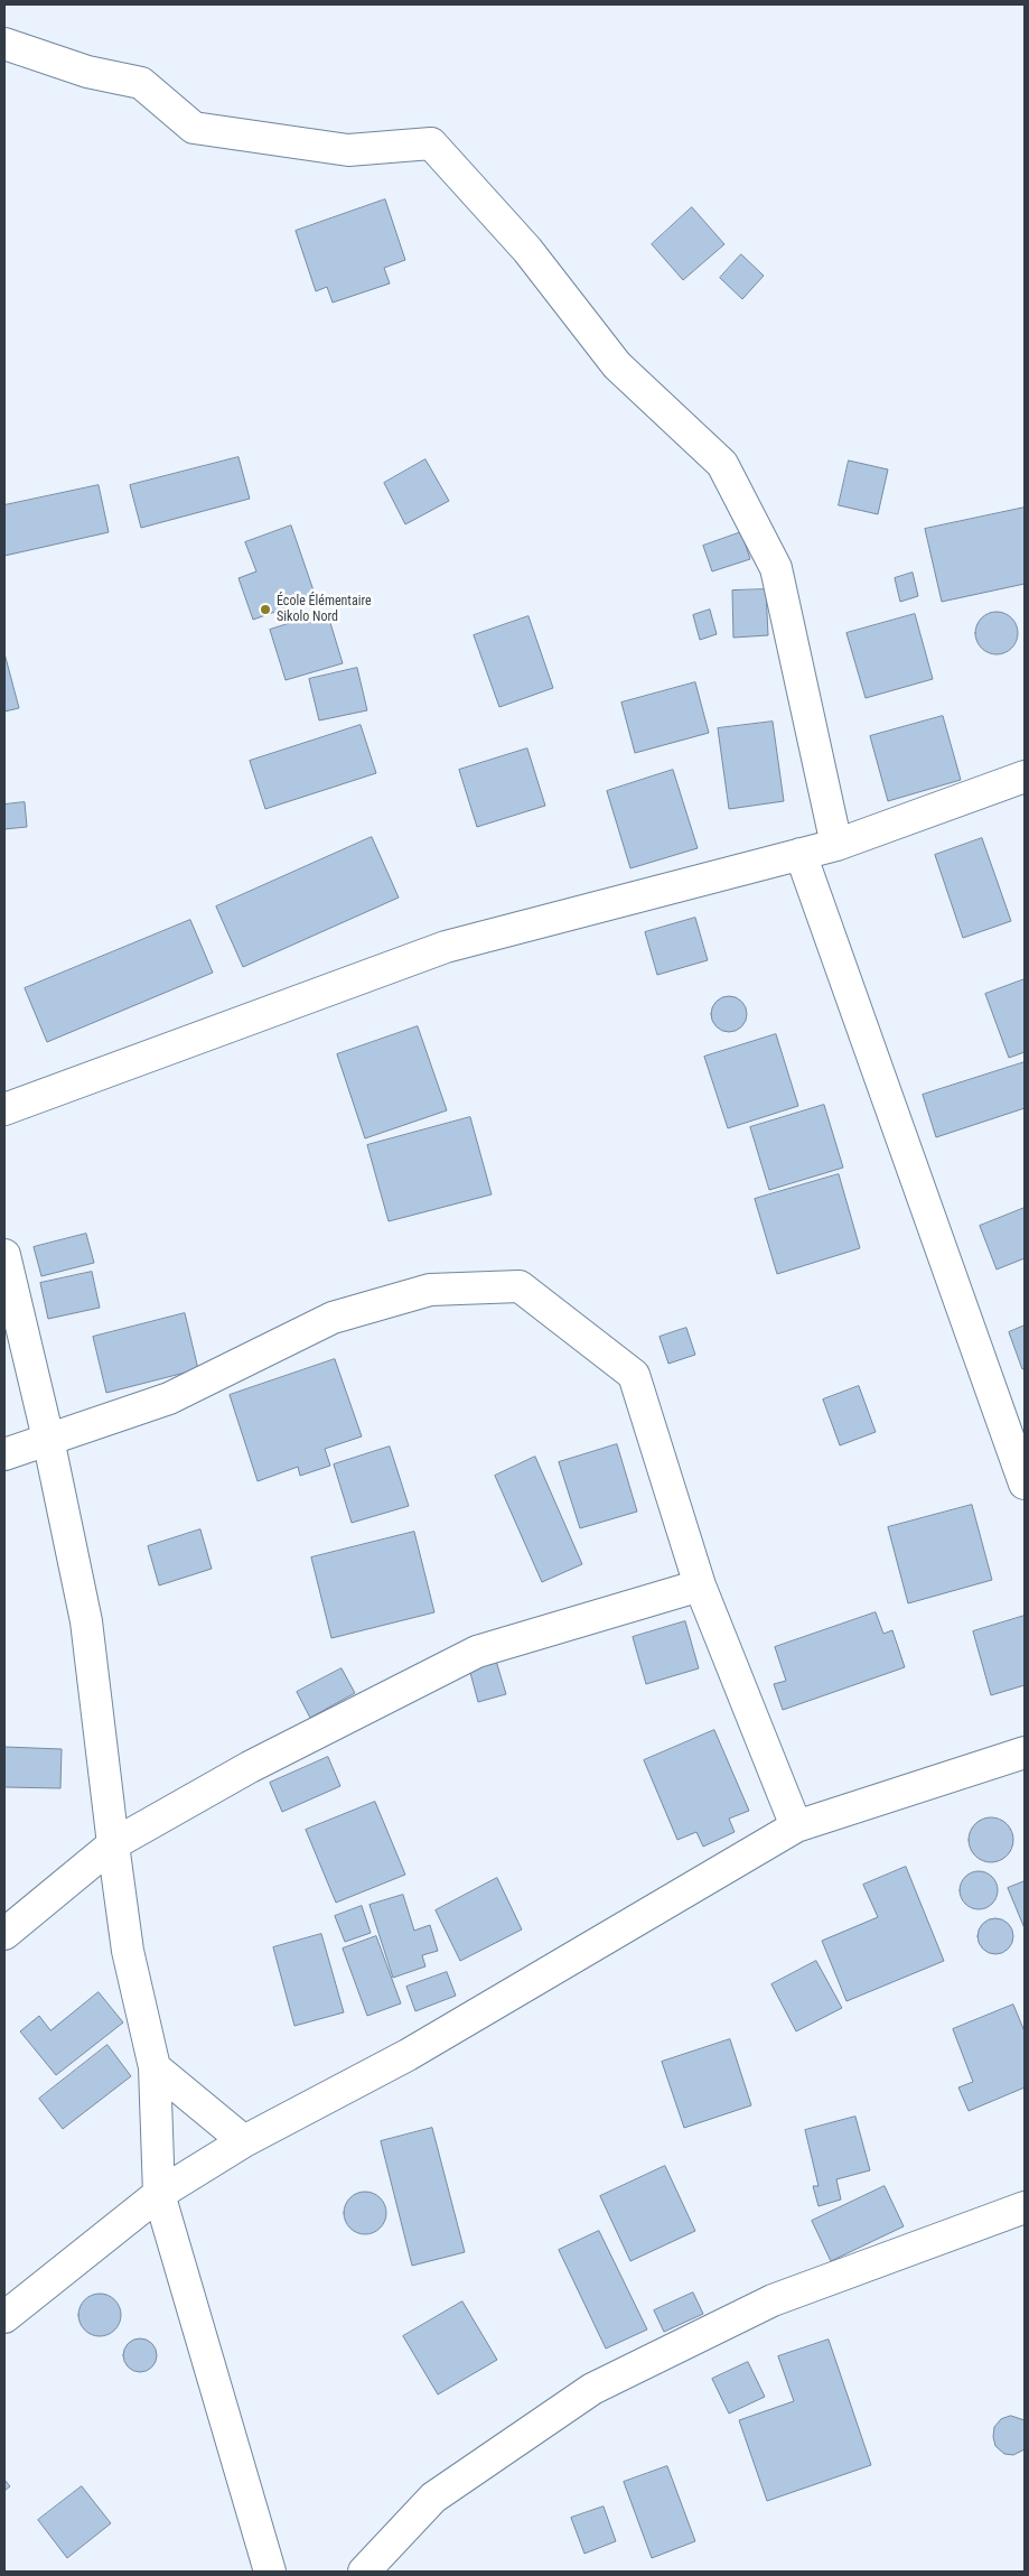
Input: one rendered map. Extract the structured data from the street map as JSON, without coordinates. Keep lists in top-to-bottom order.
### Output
{
  "places": ["École Élémentaire Sikolo Nord"]
}
